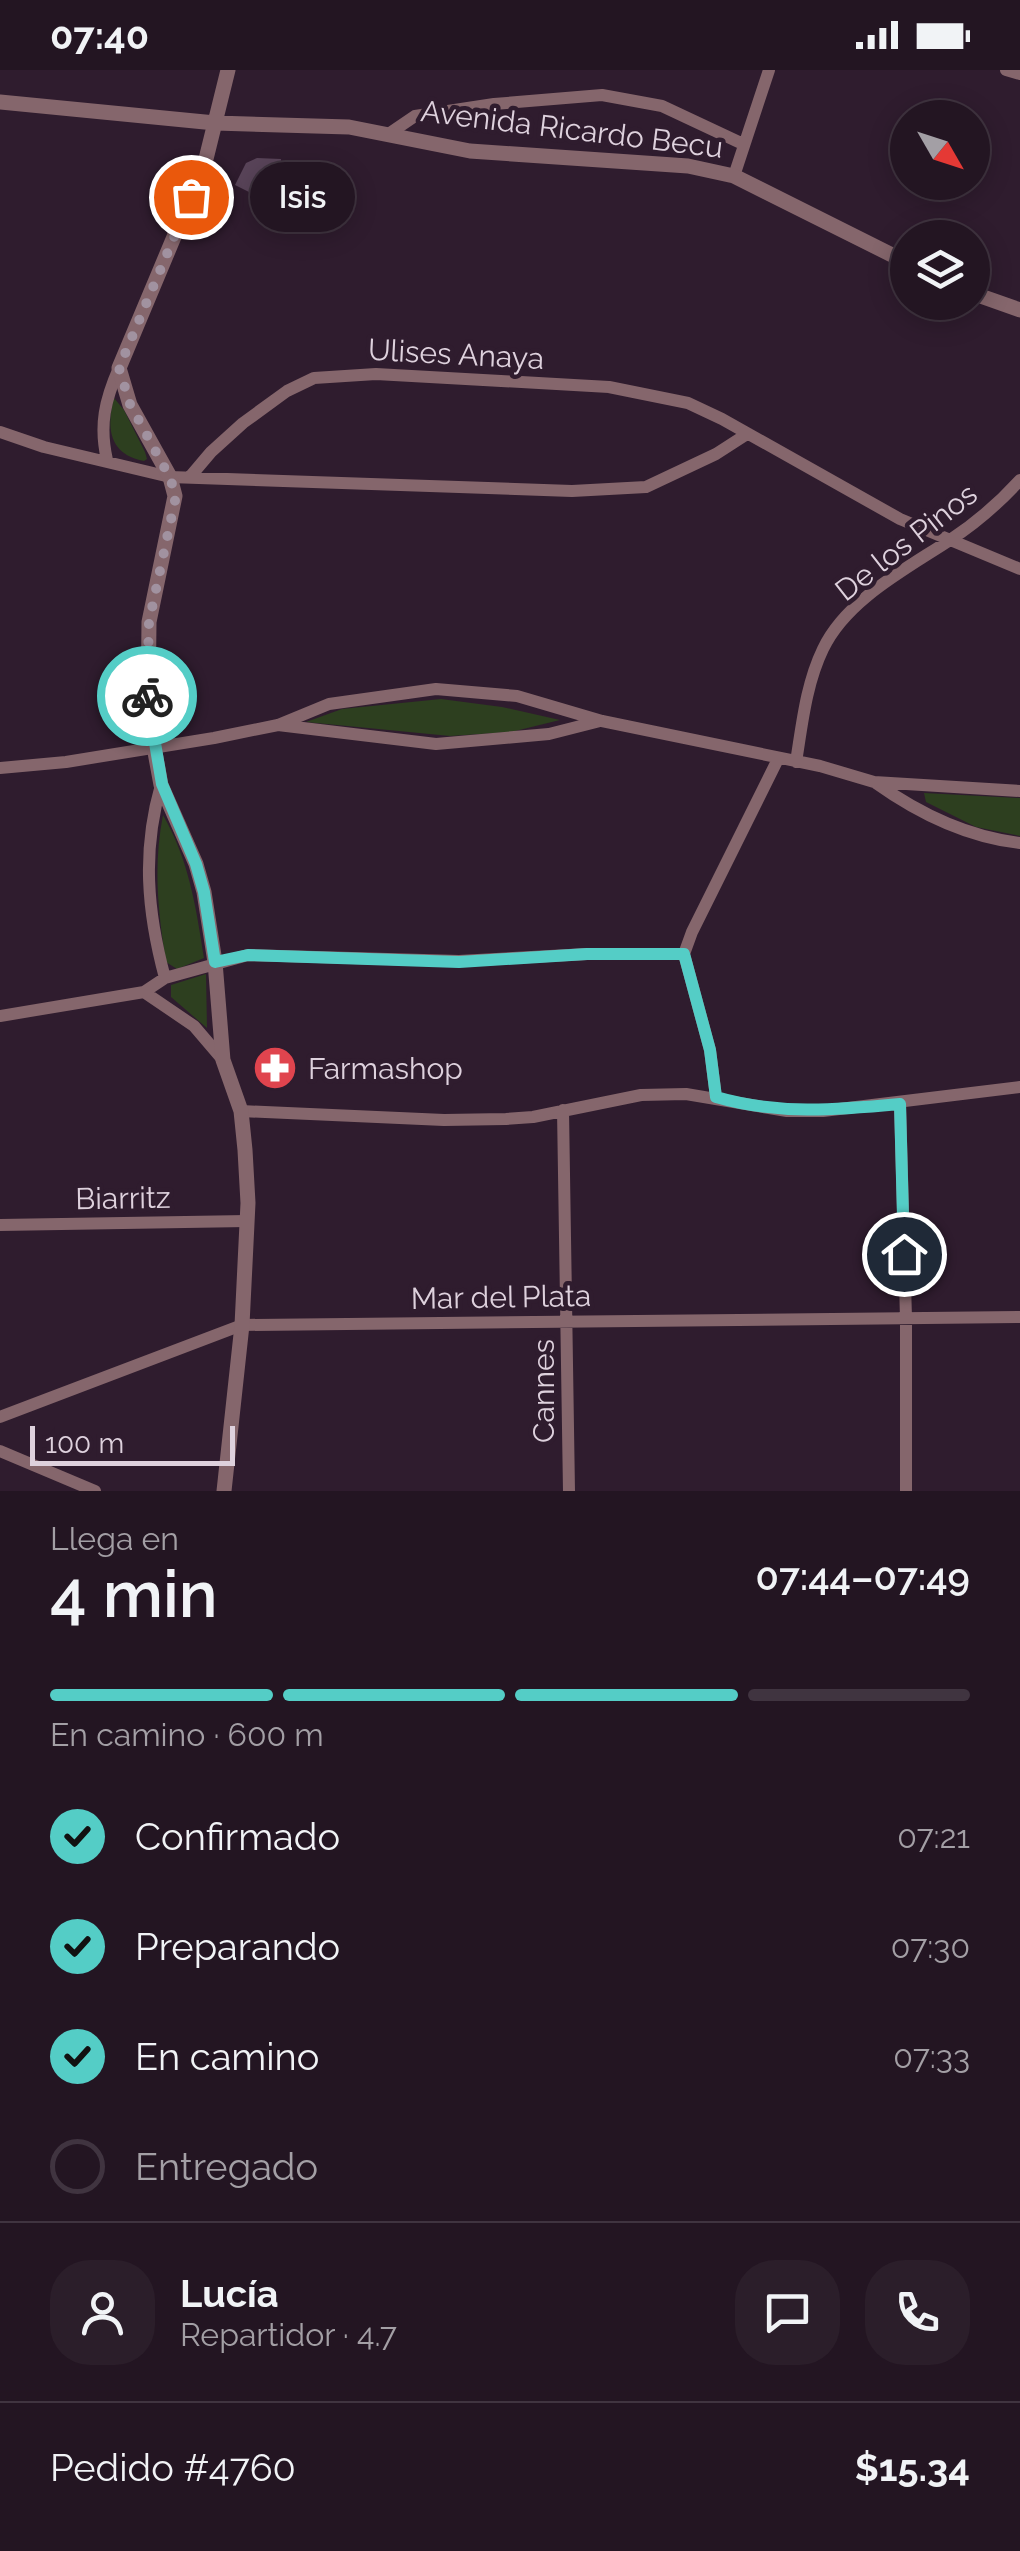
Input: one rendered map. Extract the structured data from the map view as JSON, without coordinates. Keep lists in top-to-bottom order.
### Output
{
  "streets": {
    "street": [
      "Avenida Ricardo Becu",
      "Ulises Anaya",
      "De los Pinos",
      "Biarritz",
      "Mar del Plata",
      "Cannes"
    ]
  },
  "crossings": [
    ["Ulises Anaya", "De los Pinos"],
    ["Mar del Plata", "Cannes"]
  ],
  "places": {
    "other": ["Isis"],
    "pharmacy": ["Farmashop"]
  },
  "scale_bar": "100 m",
  "north": "bottom right",
  "page": {
    "status": "07:40",
    "bubble": "Isis",
    "scale": "100 m",
    "heading": ["4 min", "Llega en", "07:44–07:49"],
    "panel": [
      "Lucía",
      "Repartidor · 4.7",
      "Pedido #4760",
      "$15.34"
    ],
    "bar": "En camino · 600 m",
    "list": [
      ["Confirmado", "07:21"],
      ["Preparando", "07:30"],
      ["En camino", "07:33"],
      "Entregado"
    ]
  }
}
